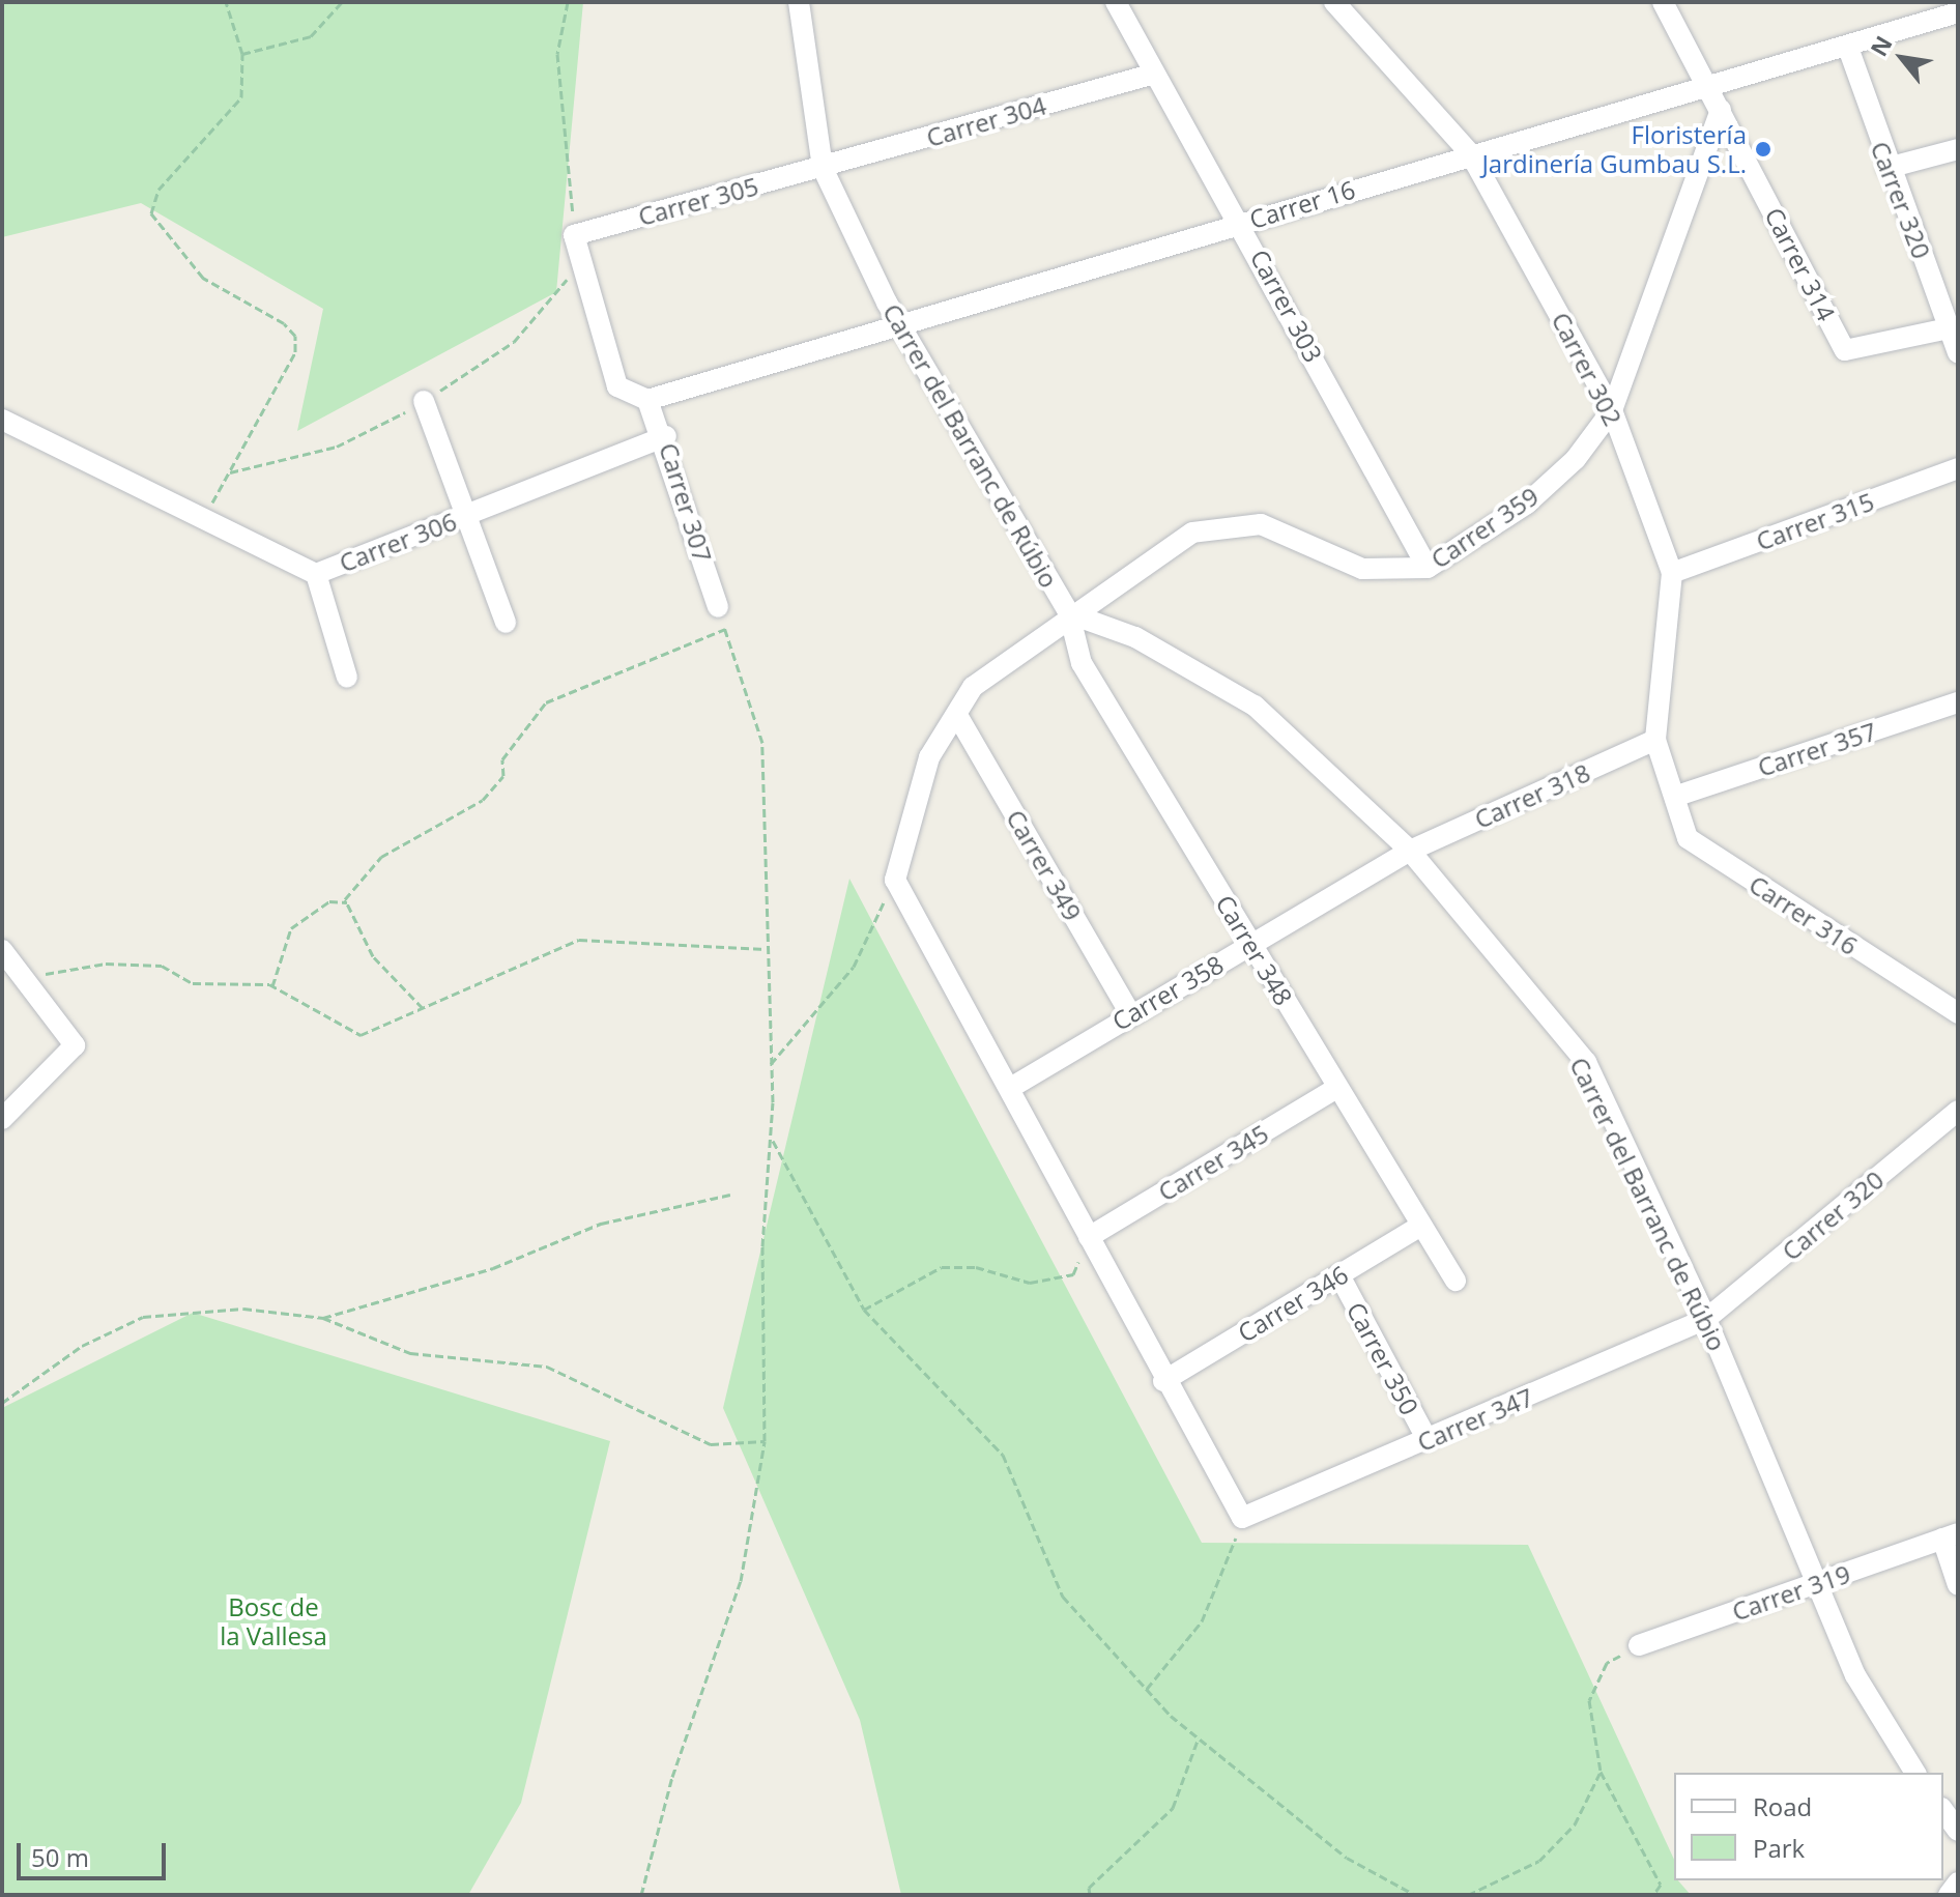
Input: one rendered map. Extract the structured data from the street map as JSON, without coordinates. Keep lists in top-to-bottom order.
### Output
{
  "streets": {
    "street": [
      "Carrer 304",
      "Carrer 320",
      "Carrer 305",
      "Carrer 16",
      "Carrer 314",
      "Carrer 303",
      "Carrer 302",
      "Carrer del Barranc de Rúbio",
      "Carrer 307",
      "Carrer 315",
      "Carrer 359",
      "Carrer 306",
      "Carrer 357",
      "Carrer 318",
      "Carrer 349",
      "Carrer 316",
      "Carrer 348",
      "Carrer 358",
      "Carrer 345",
      "Carrer 346",
      "Carrer 350",
      "Carrer 347",
      "Carrer 319"
    ]
  },
  "crossings": [
    ["Carrer 304", "Carrer 305"],
    ["Carrer 304", "Carrer 303"],
    ["Carrer 304", "Carrer del Barranc de Rúbio"],
    ["Carrer 320", "Carrer 16"],
    ["Carrer 320", "Carrer 314"],
    ["Carrer 320", "Carrer del Barranc de Rúbio"],
    ["Carrer 320", "Carrer 347"],
    ["Carrer 305", "Carrer del Barranc de Rúbio"],
    ["Carrer 16", "Carrer 314"],
    ["Carrer 16", "Carrer 303"],
    ["Carrer 16", "Carrer 302"],
    ["Carrer 16", "Carrer del Barranc de Rúbio"],
    ["Carrer 16", "Carrer 307"],
    ["Carrer 314", "Carrer 359"],
    ["Carrer 303", "Carrer 359"],
    ["Carrer 302", "Carrer 315"],
    ["Carrer 302", "Carrer 359"],
    ["Carrer 302", "Carrer 357"],
    ["Carrer 302", "Carrer 318"],
    ["Carrer 302", "Carrer 316"],
    ["Carrer del Barranc de Rúbio", "Carrer 359"],
    ["Carrer del Barranc de Rúbio", "Carrer 318"],
    ["Carrer del Barranc de Rúbio", "Carrer 348"],
    ["Carrer del Barranc de Rúbio", "Carrer 358"],
    ["Carrer del Barranc de Rúbio", "Carrer 347"],
    ["Carrer del Barranc de Rúbio", "Carrer 319"],
    ["Carrer 307", "Carrer 306"],
    ["Carrer 359", "Carrer 349"],
    ["Carrer 359", "Carrer 348"],
    ["Carrer 357", "Carrer 316"],
    ["Carrer 318", "Carrer 358"],
    ["Carrer 349", "Carrer 358"],
    ["Carrer 348", "Carrer 358"],
    ["Carrer 348", "Carrer 345"],
    ["Carrer 348", "Carrer 346"],
    ["Carrer 346", "Carrer 350"],
    ["Carrer 350", "Carrer 347"]
  ],
  "parks": ["Bosc de la Vallesa"],
  "places": ["Floristería Jardinería Gumbau S.L."],
  "legend": ["Road", "Park"],
  "scale_bar": "50 m",
  "north": "top left"
}
